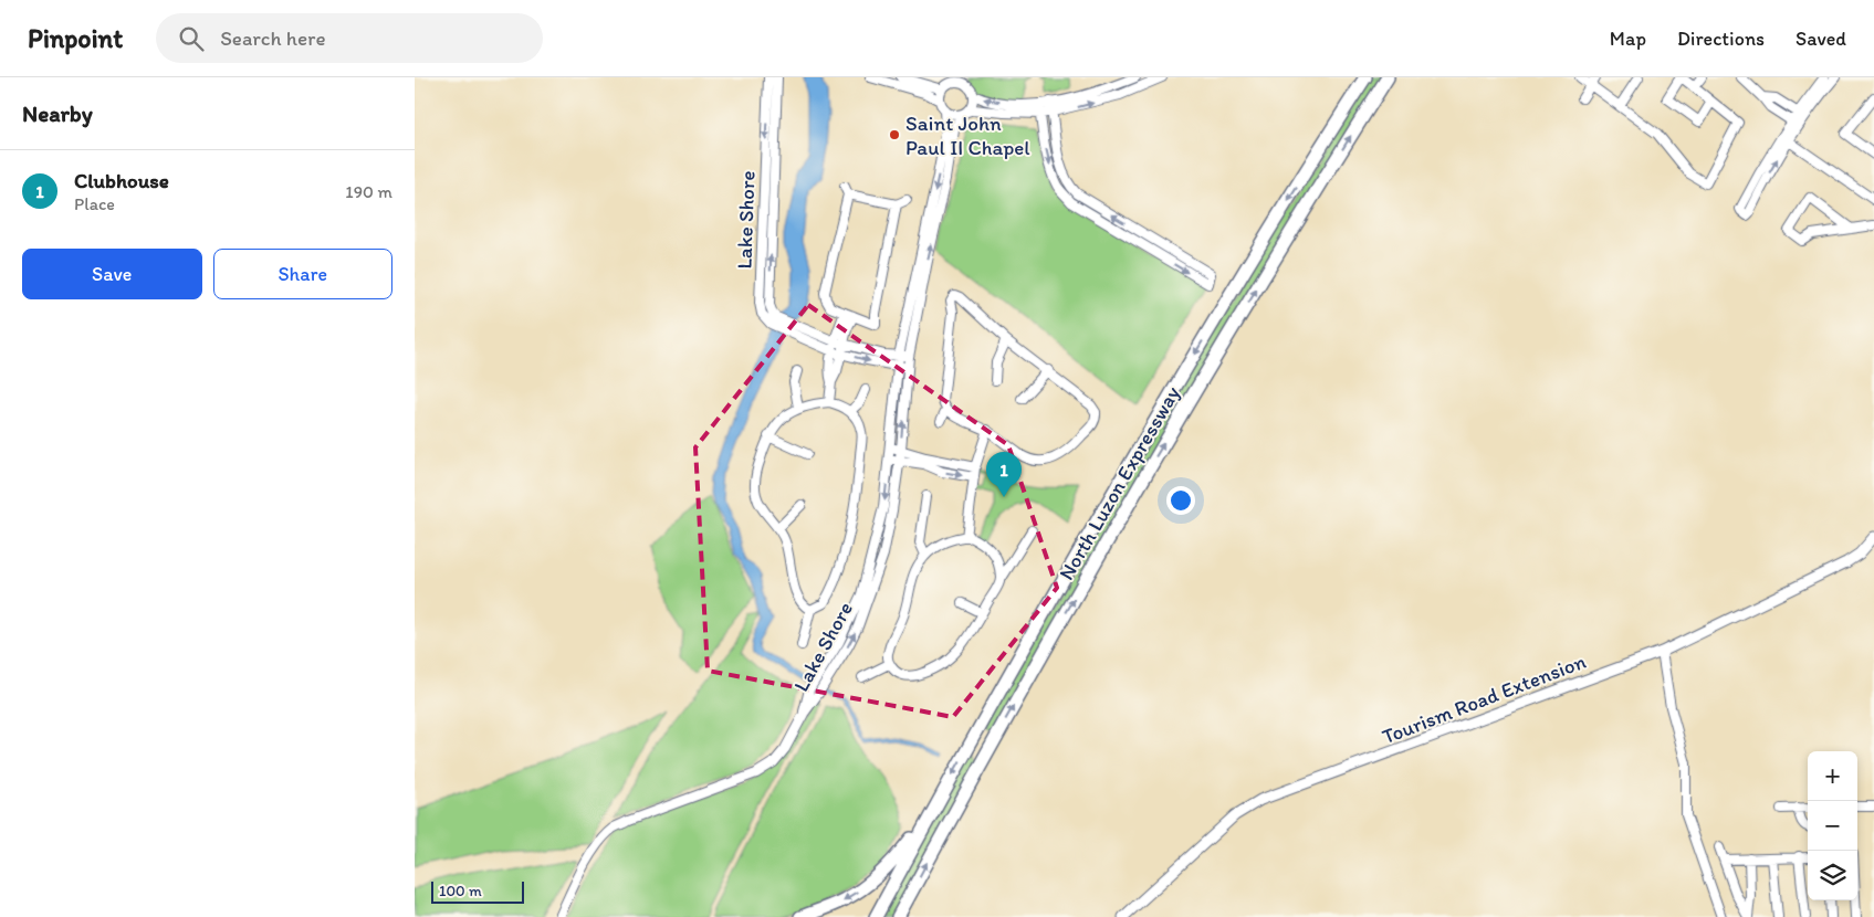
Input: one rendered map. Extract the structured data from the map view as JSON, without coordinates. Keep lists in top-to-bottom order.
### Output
{
  "streets": {
    "highway": ["North Luzon Expressway"],
    "main road": ["Tourism Road Extension"],
    "street": ["Lake Shore"]
  },
  "places": ["Saint John Paul II Chapel"],
  "scale_bar": "100 m",
  "page": {
    "header": "Pinpoint",
    "search": "Search here",
    "nav": ["Map", "Directions", "Saved"],
    "heading": "Nearby",
    "list": [
      {
        "mark": "1",
        "name": "Clubhouse",
        "note": "Place",
        "value": "190 m"
      }
    ],
    "buttons": ["Save", "Share"],
    "pins": "1",
    "map_buttons": ["+", "−"],
    "scale": "100 m"
  }
}
